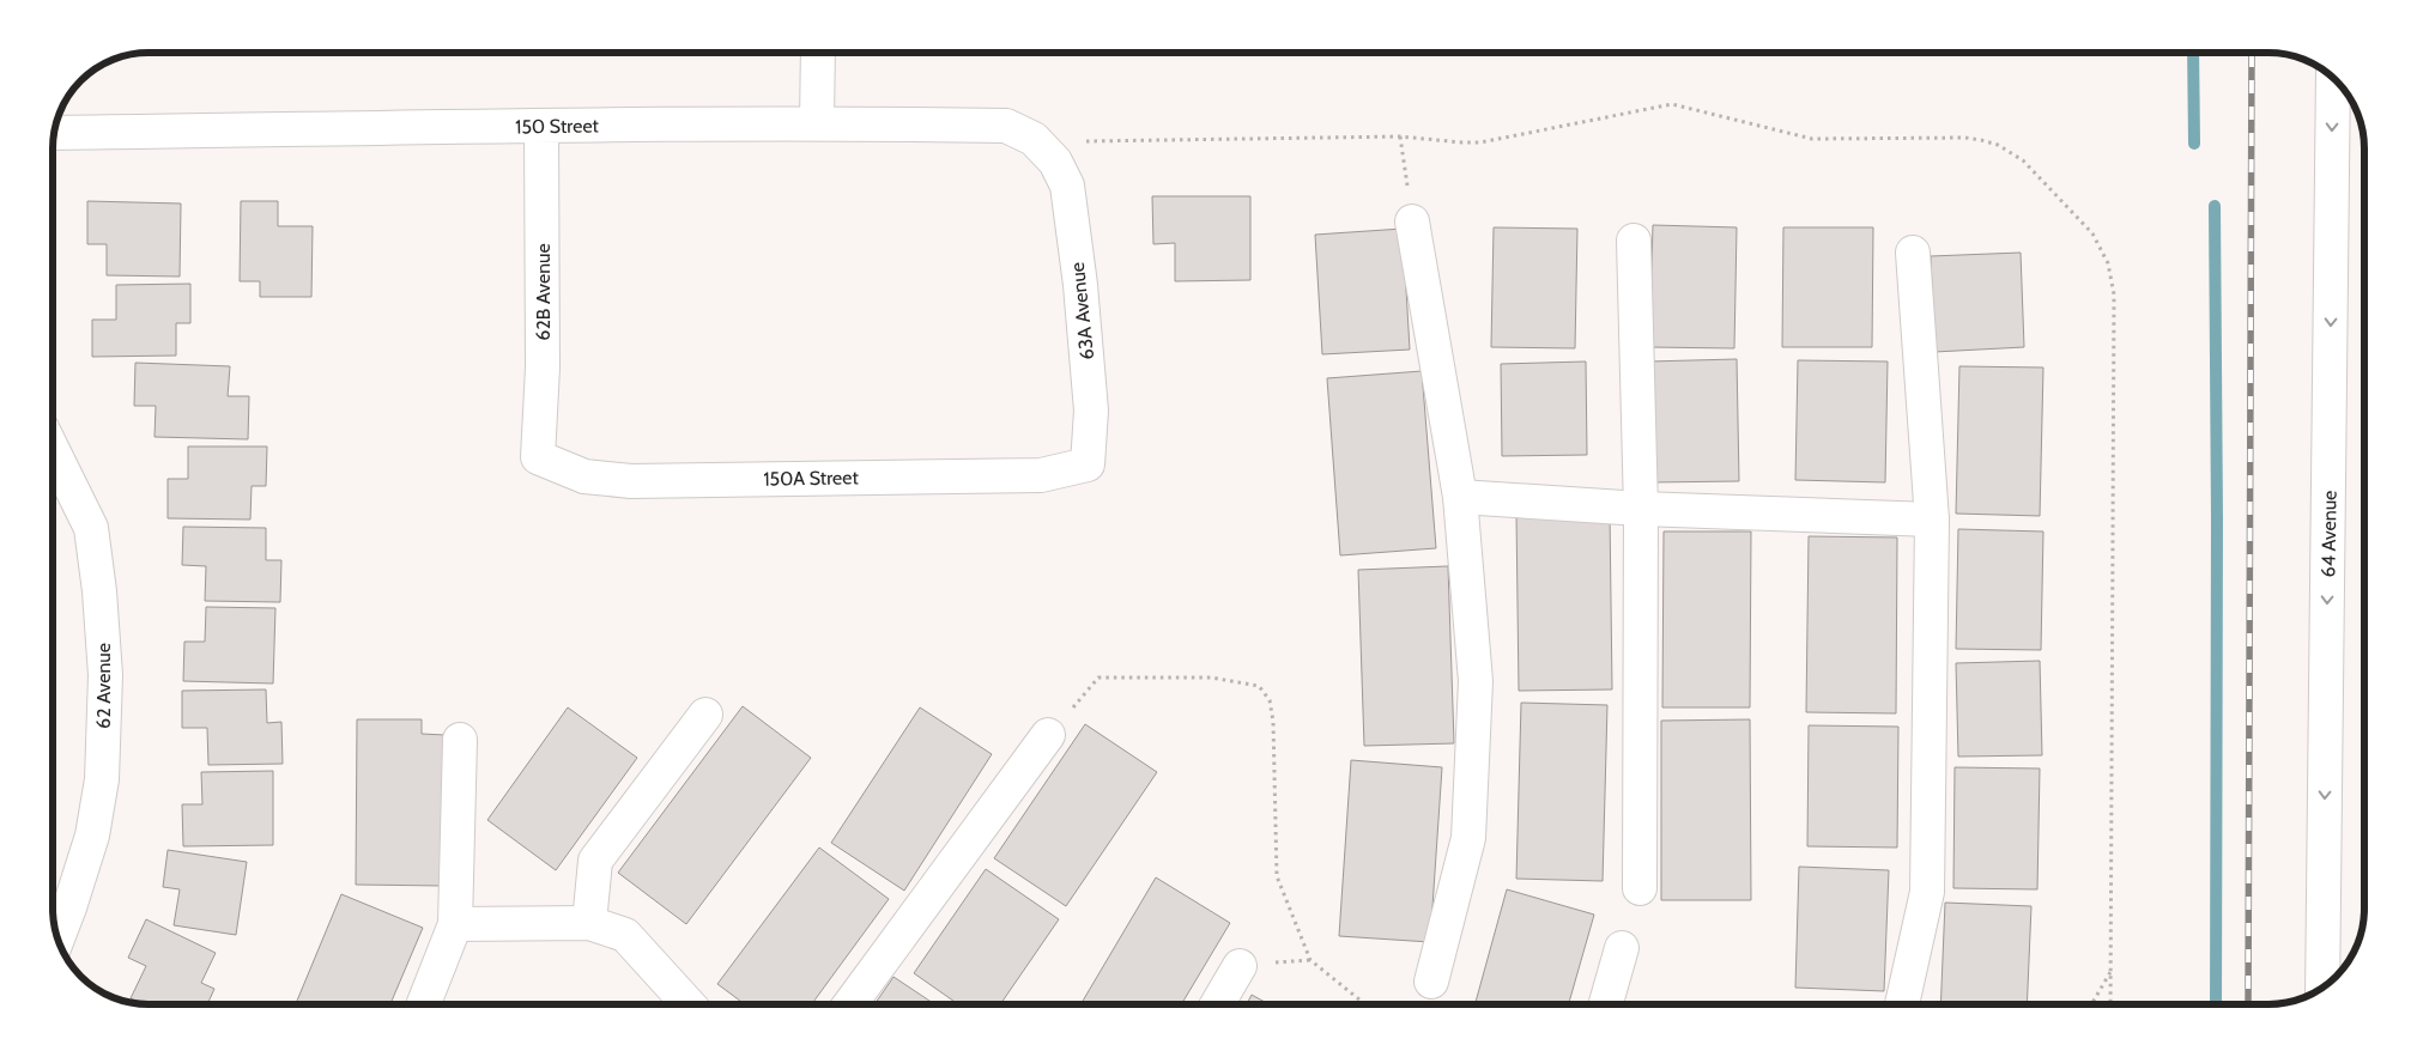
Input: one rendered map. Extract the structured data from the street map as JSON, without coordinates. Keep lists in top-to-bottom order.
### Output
{
  "streets": {
    "street": [
      "150 Street",
      "62B Avenue",
      "63A Avenue",
      "150A Street",
      "64 Avenue",
      "62 Avenue"
    ]
  },
  "crossings": [
    ["150 Street", "62B Avenue"],
    ["150 Street", "63A Avenue"],
    ["62B Avenue", "150A Street"],
    ["63A Avenue", "150A Street"]
  ],
  "one_way": ["64 Avenue"]
}
